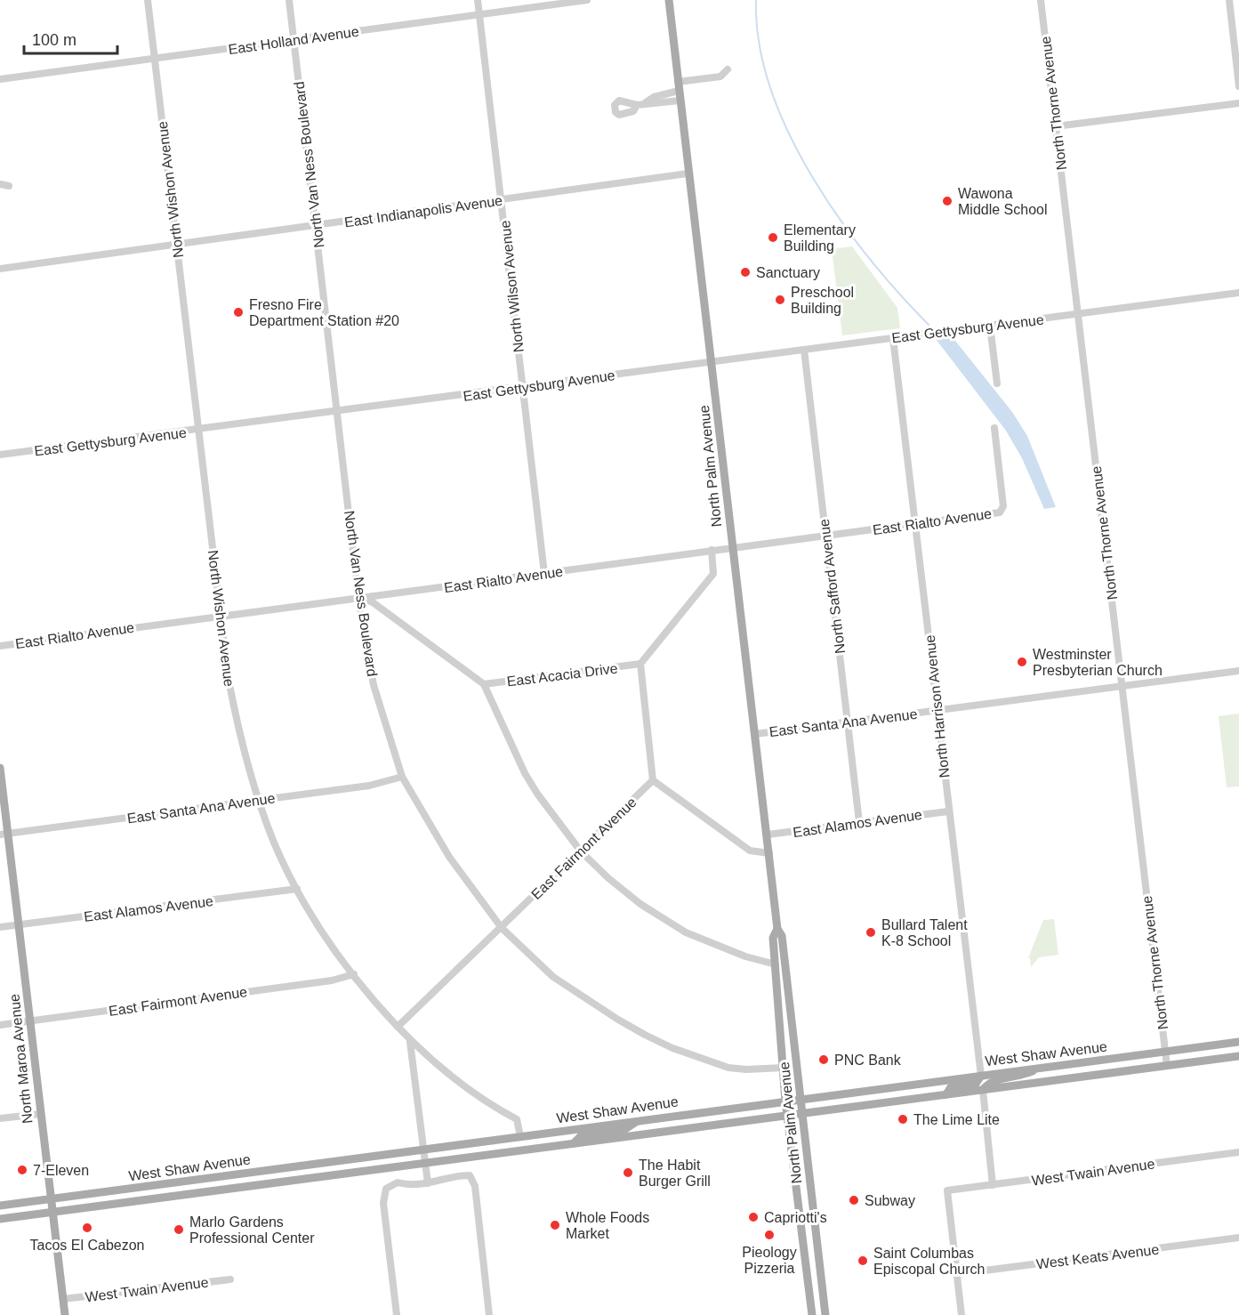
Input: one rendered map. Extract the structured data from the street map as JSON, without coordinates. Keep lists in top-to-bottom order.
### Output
{
  "streets": {
    "main road": ["North Palm Avenue", "West Shaw Avenue", "North Maroa Avenue"],
    "street": [
      "East Holland Avenue",
      "North Thorne Avenue",
      "North Van Ness Boulevard",
      "North Wishon Avenue",
      "East Indianapolis Avenue",
      "North Wilson Avenue",
      "East Gettysburg Avenue",
      "East Rialto Avenue",
      "North Safford Avenue",
      "East Acacia Drive",
      "North Harrison Avenue",
      "East Santa Ana Avenue",
      "East Alamos Avenue",
      "East Fairmont Avenue",
      "West Twain Avenue",
      "West Keats Avenue"
    ]
  },
  "crossings": [
    ["East Holland Avenue", "North Van Ness Boulevard"],
    ["East Holland Avenue", "North Wishon Avenue"],
    ["East Holland Avenue", "North Wilson Avenue"],
    ["North Thorne Avenue", "East Gettysburg Avenue"],
    ["North Thorne Avenue", "East Santa Ana Avenue"],
    ["North Thorne Avenue", "West Shaw Avenue"],
    ["North Van Ness Boulevard", "East Indianapolis Avenue"],
    ["North Van Ness Boulevard", "East Gettysburg Avenue"],
    ["North Van Ness Boulevard", "North Palm Avenue"],
    ["North Van Ness Boulevard", "East Rialto Avenue"],
    ["North Van Ness Boulevard", "East Santa Ana Avenue"],
    ["North Van Ness Boulevard", "East Fairmont Avenue"],
    ["North Wishon Avenue", "East Indianapolis Avenue"],
    ["North Wishon Avenue", "East Gettysburg Avenue"],
    ["North Wishon Avenue", "East Rialto Avenue"],
    ["North Wishon Avenue", "East Santa Ana Avenue"],
    ["North Wishon Avenue", "East Alamos Avenue"],
    ["North Wishon Avenue", "East Fairmont Avenue"],
    ["North Wishon Avenue", "West Shaw Avenue"],
    ["East Indianapolis Avenue", "North Wilson Avenue"],
    ["East Indianapolis Avenue", "North Palm Avenue"],
    ["North Wilson Avenue", "East Gettysburg Avenue"],
    ["North Wilson Avenue", "East Rialto Avenue"],
    ["East Gettysburg Avenue", "North Palm Avenue"],
    ["East Gettysburg Avenue", "North Safford Avenue"],
    ["East Gettysburg Avenue", "North Harrison Avenue"],
    ["North Palm Avenue", "East Rialto Avenue"],
    ["North Palm Avenue", "East Santa Ana Avenue"],
    ["North Palm Avenue", "East Alamos Avenue"],
    ["North Palm Avenue", "West Shaw Avenue"],
    ["East Rialto Avenue", "North Safford Avenue"],
    ["East Rialto Avenue", "North Harrison Avenue"],
    ["North Safford Avenue", "East Santa Ana Avenue"],
    ["North Safford Avenue", "East Alamos Avenue"],
    ["North Harrison Avenue", "East Santa Ana Avenue"],
    ["North Harrison Avenue", "East Alamos Avenue"],
    ["North Harrison Avenue", "West Shaw Avenue"],
    ["East Santa Ana Avenue", "North Maroa Avenue"],
    ["East Alamos Avenue", "North Maroa Avenue"],
    ["East Fairmont Avenue", "North Maroa Avenue"],
    ["West Shaw Avenue", "North Maroa Avenue"],
    ["North Maroa Avenue", "West Twain Avenue"],
    ["West Twain Avenue", "West Keats Avenue"]
  ],
  "places": [
    "Wawona Middle School",
    "Elementary Building",
    "Sanctuary",
    "Preschool Building",
    "Fresno Fire Department Station #20",
    "Westminster Presbyterian Church",
    "Bullard Talent K-8 School",
    "PNC Bank",
    "The Lime Lite",
    "7-Eleven",
    "The Habit Burger Grill",
    "Subway",
    "Capriotti's",
    "Whole Foods Market",
    "Tacos El Cabezon",
    "Marlo Gardens Professional Center",
    "Pieology Pizzeria",
    "Saint Columbas Episcopal Church"
  ],
  "scale_bar": "100 m"
}
